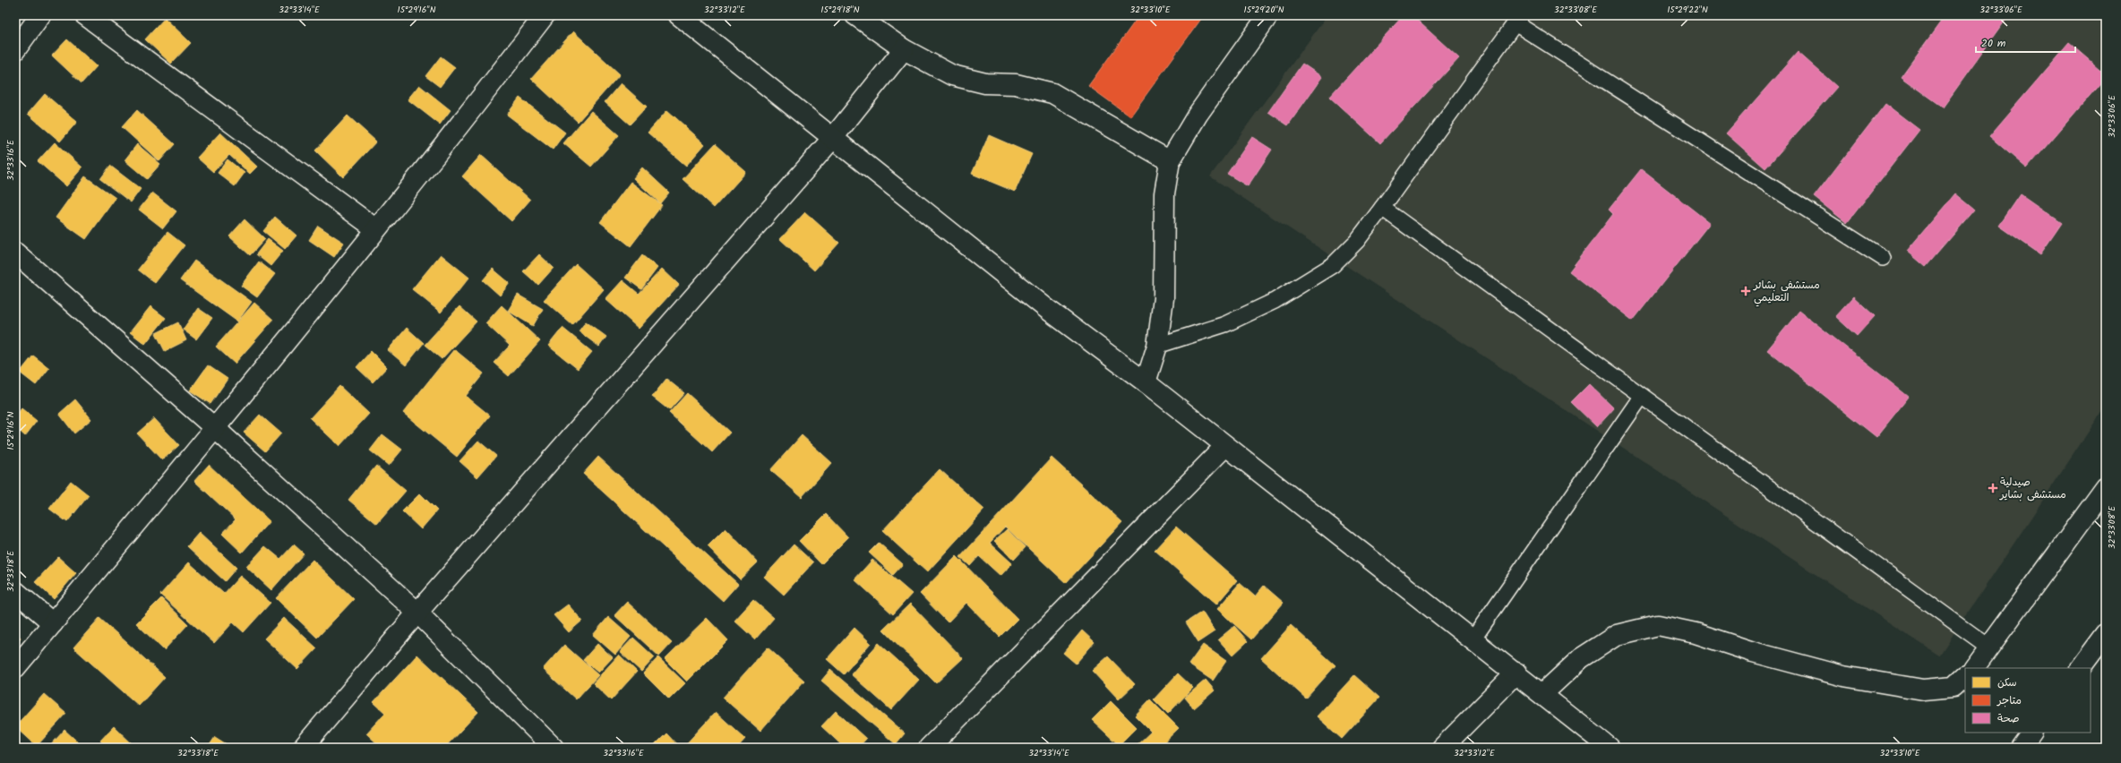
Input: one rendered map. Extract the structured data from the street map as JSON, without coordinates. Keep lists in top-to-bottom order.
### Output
{
  "places": {
    "health": ["مستشفى بشائر التعليمي", "صيدلية مستشفى بشاير"]
  },
  "legend": ["سكن", "متاجر", "صحة"],
  "scale_bar": "20 m",
  "coordinates": [
    "32°33'14\"E",
    "15°29'16\"N",
    "32°33'12\"E",
    "15°29'18\"N",
    "32°33'10\"E",
    "15°29'20\"N",
    "32°33'08\"E",
    "15°29'22\"N",
    "32°33'06\"E",
    "32°33'16\"E",
    "32°33'18\"E"
  ]
}
